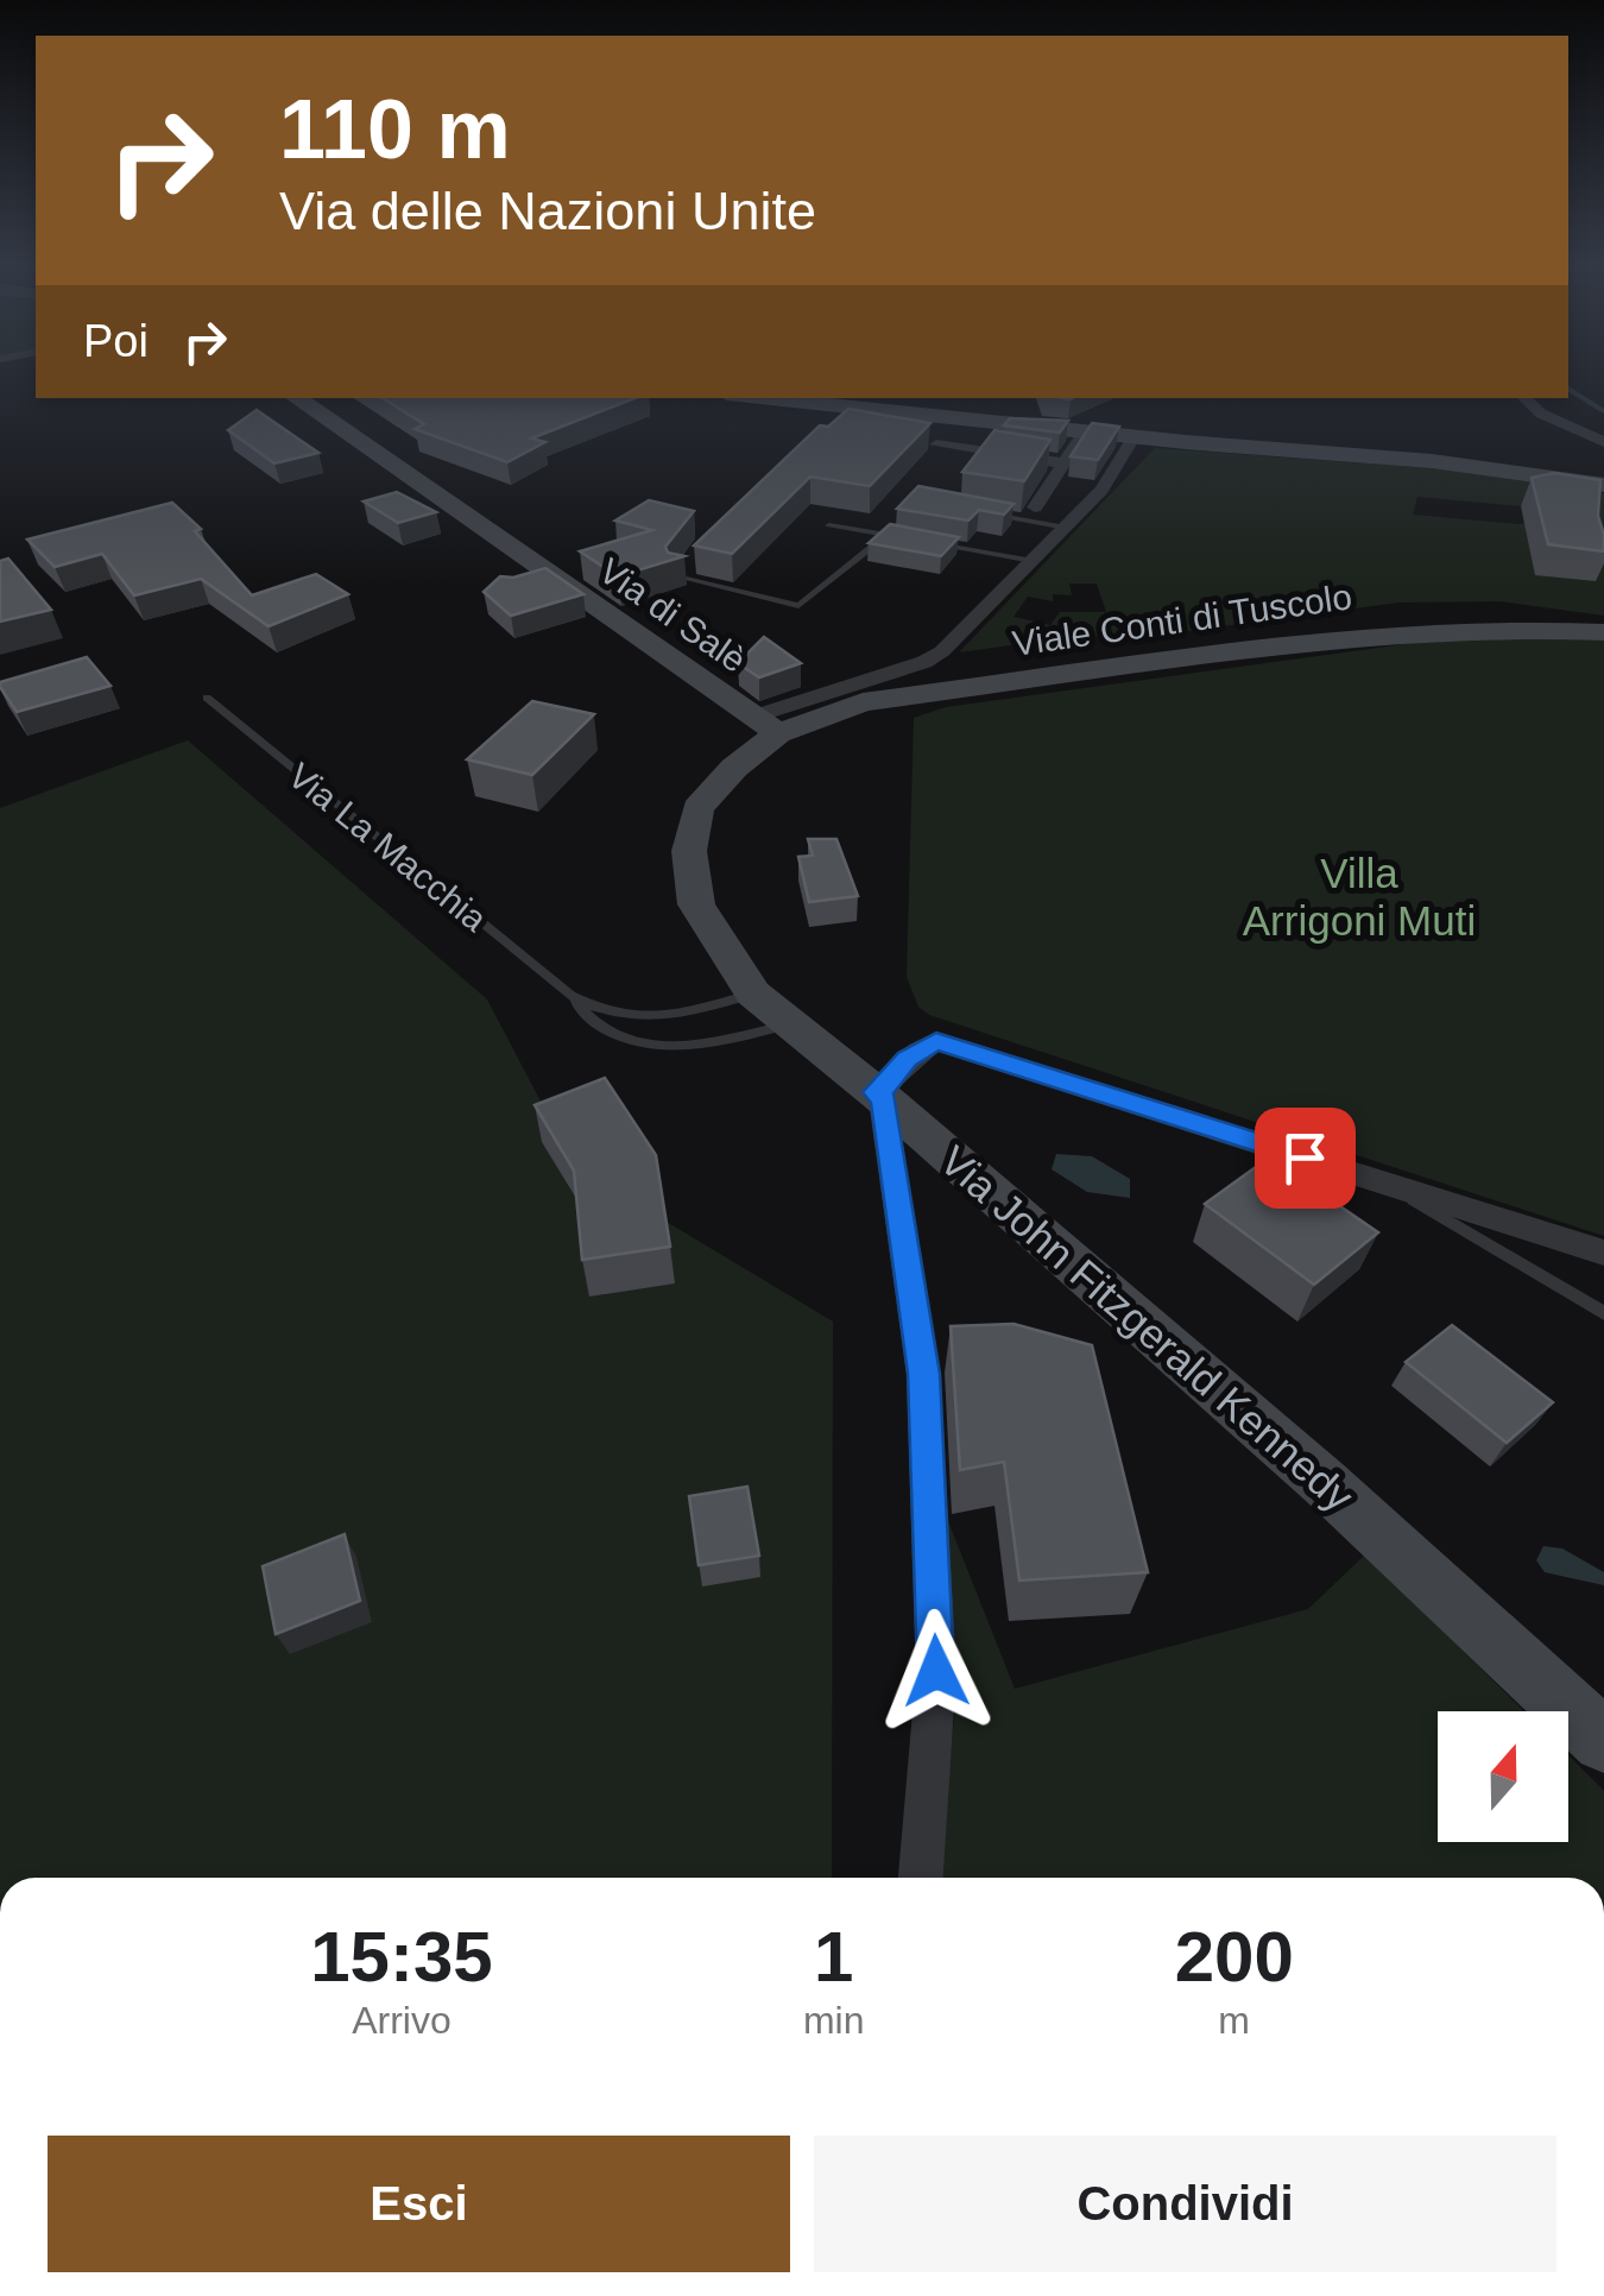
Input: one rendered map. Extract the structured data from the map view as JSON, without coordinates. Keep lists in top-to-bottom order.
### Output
{
  "streets": {
    "main road": ["Via di Salè", "Viale Conti di Tuscolo", "Via John Fitzgerald Kennedy"],
    "lane": ["Via La Macchia"]
  },
  "crossings": [
    ["Via di Salè", "Viale Conti di Tuscolo"],
    ["Via di Salè", "Via John Fitzgerald Kennedy"],
    ["Viale Conti di Tuscolo", "Via John Fitzgerald Kennedy"],
    ["Via La Macchia", "Via John Fitzgerald Kennedy"]
  ],
  "parks": ["Villa Arrigoni Muti"],
  "north": "top",
  "page": {
    "turn": ["110 m", "Via delle Nazioni Unite"],
    "then": "Poi",
    "eta": [
      "15:35",
      "Arrivo",
      "1",
      "min",
      "200",
      "m"
    ],
    "buttons": ["Esci", "Condividi"]
  }
}
